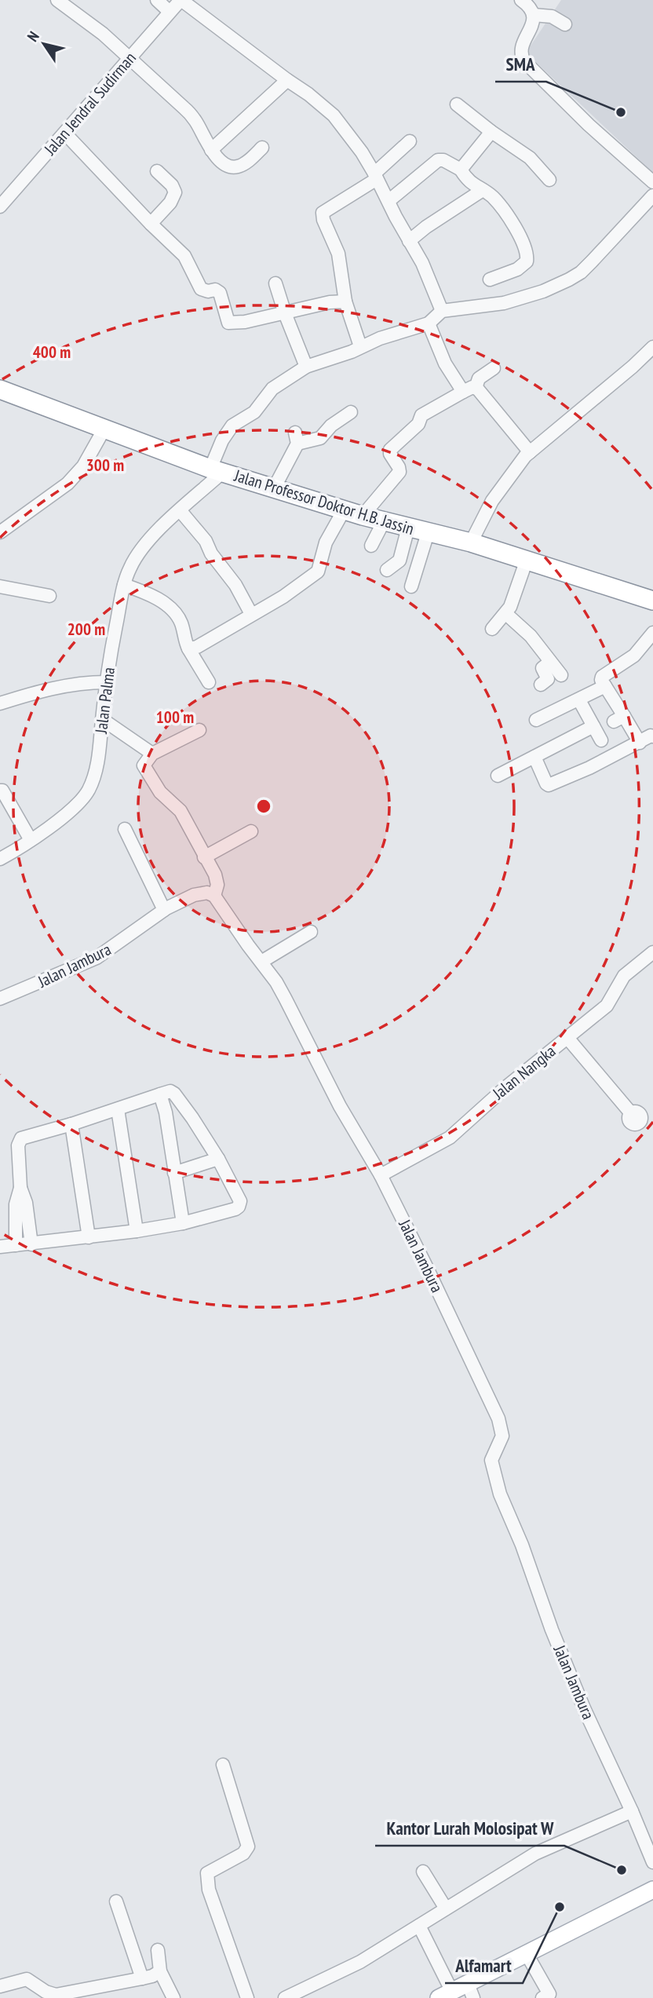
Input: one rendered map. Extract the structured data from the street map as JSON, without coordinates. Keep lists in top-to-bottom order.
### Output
{
  "streets": {
    "highway": ["Jalan Professor Doktor H.B. Jassin"],
    "street": [
      "Jalan Jendral Sudirman",
      "Jalan Palma",
      "Jalan Jambura",
      "Jalan Nangka"
    ]
  },
  "crossings": [
    ["Jalan Professor Doktor H.B. Jassin", "Jalan Palma"],
    ["Jalan Jambura", "Jalan Nangka"]
  ],
  "places": ["SMA", "Kantor Lurah Molosipat W", "Alfamart"],
  "north": "top left",
  "rings": [
    "400 m",
    "300 m",
    "200 m",
    "100 m"
  ]
}
